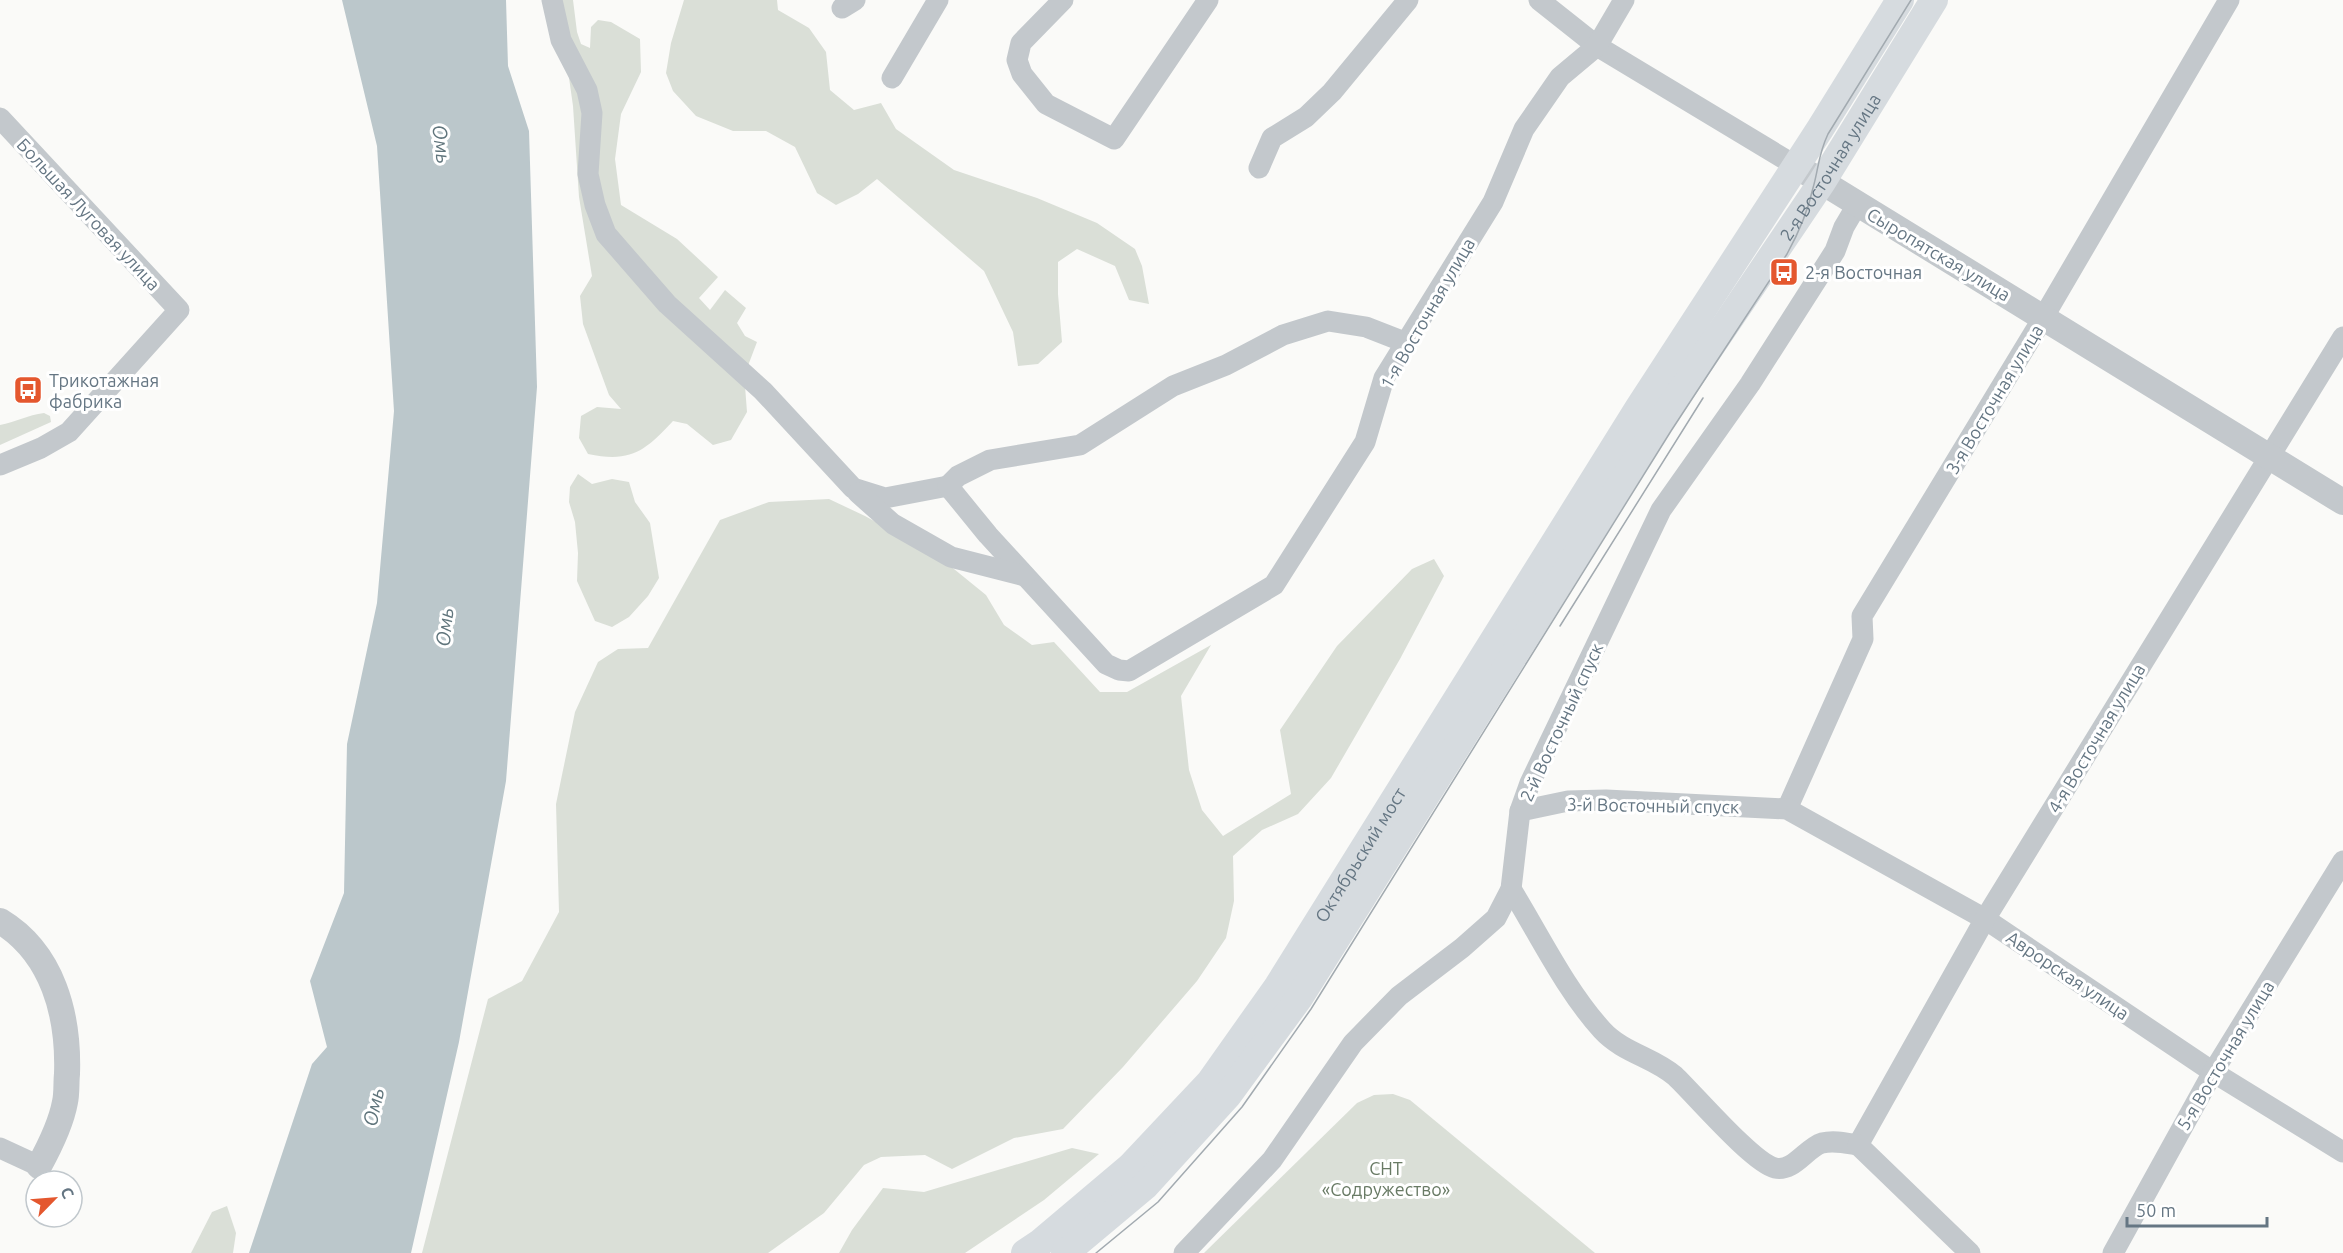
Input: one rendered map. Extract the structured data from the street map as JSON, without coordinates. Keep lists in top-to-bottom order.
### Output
{
  "streets": {
    "main road": ["2-я Восточная улица", "Октябрьский мост"],
    "street": [
      "Большая Луговая улица",
      "Сыропятская улица",
      "1-я Восточная улица",
      "3-я Восточная улица",
      "2-й Восточный спуск",
      "4-я Восточная улица",
      "3-й Восточный спуск",
      "Аврорская улица",
      "5-я Восточная улица"
    ]
  },
  "crossings": [
    ["2-я Восточная улица", "Сыропятская улица"],
    ["2-я Восточная улица", "Октябрьский мост"],
    ["Сыропятская улица", "1-я Восточная улица"],
    ["Сыропятская улица", "3-я Восточная улица"],
    ["Сыропятская улица", "2-й Восточный спуск"],
    ["Сыропятская улица", "4-я Восточная улица"],
    ["3-я Восточная улица", "3-й Восточный спуск"],
    ["3-я Восточная улица", "Аврорская улица"],
    ["2-й Восточный спуск", "3-й Восточный спуск"],
    ["4-я Восточная улица", "Аврорская улица"],
    ["3-й Восточный спуск", "Аврорская улица"],
    ["Аврорская улица", "5-я Восточная улица"]
  ],
  "water": ["Омь"],
  "parks": ["СНТ «Содружество»"],
  "places": {
    "bus stop": ["2-я Восточная", "Трикотажная фабрика"]
  },
  "scale_bar": "50 m",
  "north": "top right"
}
